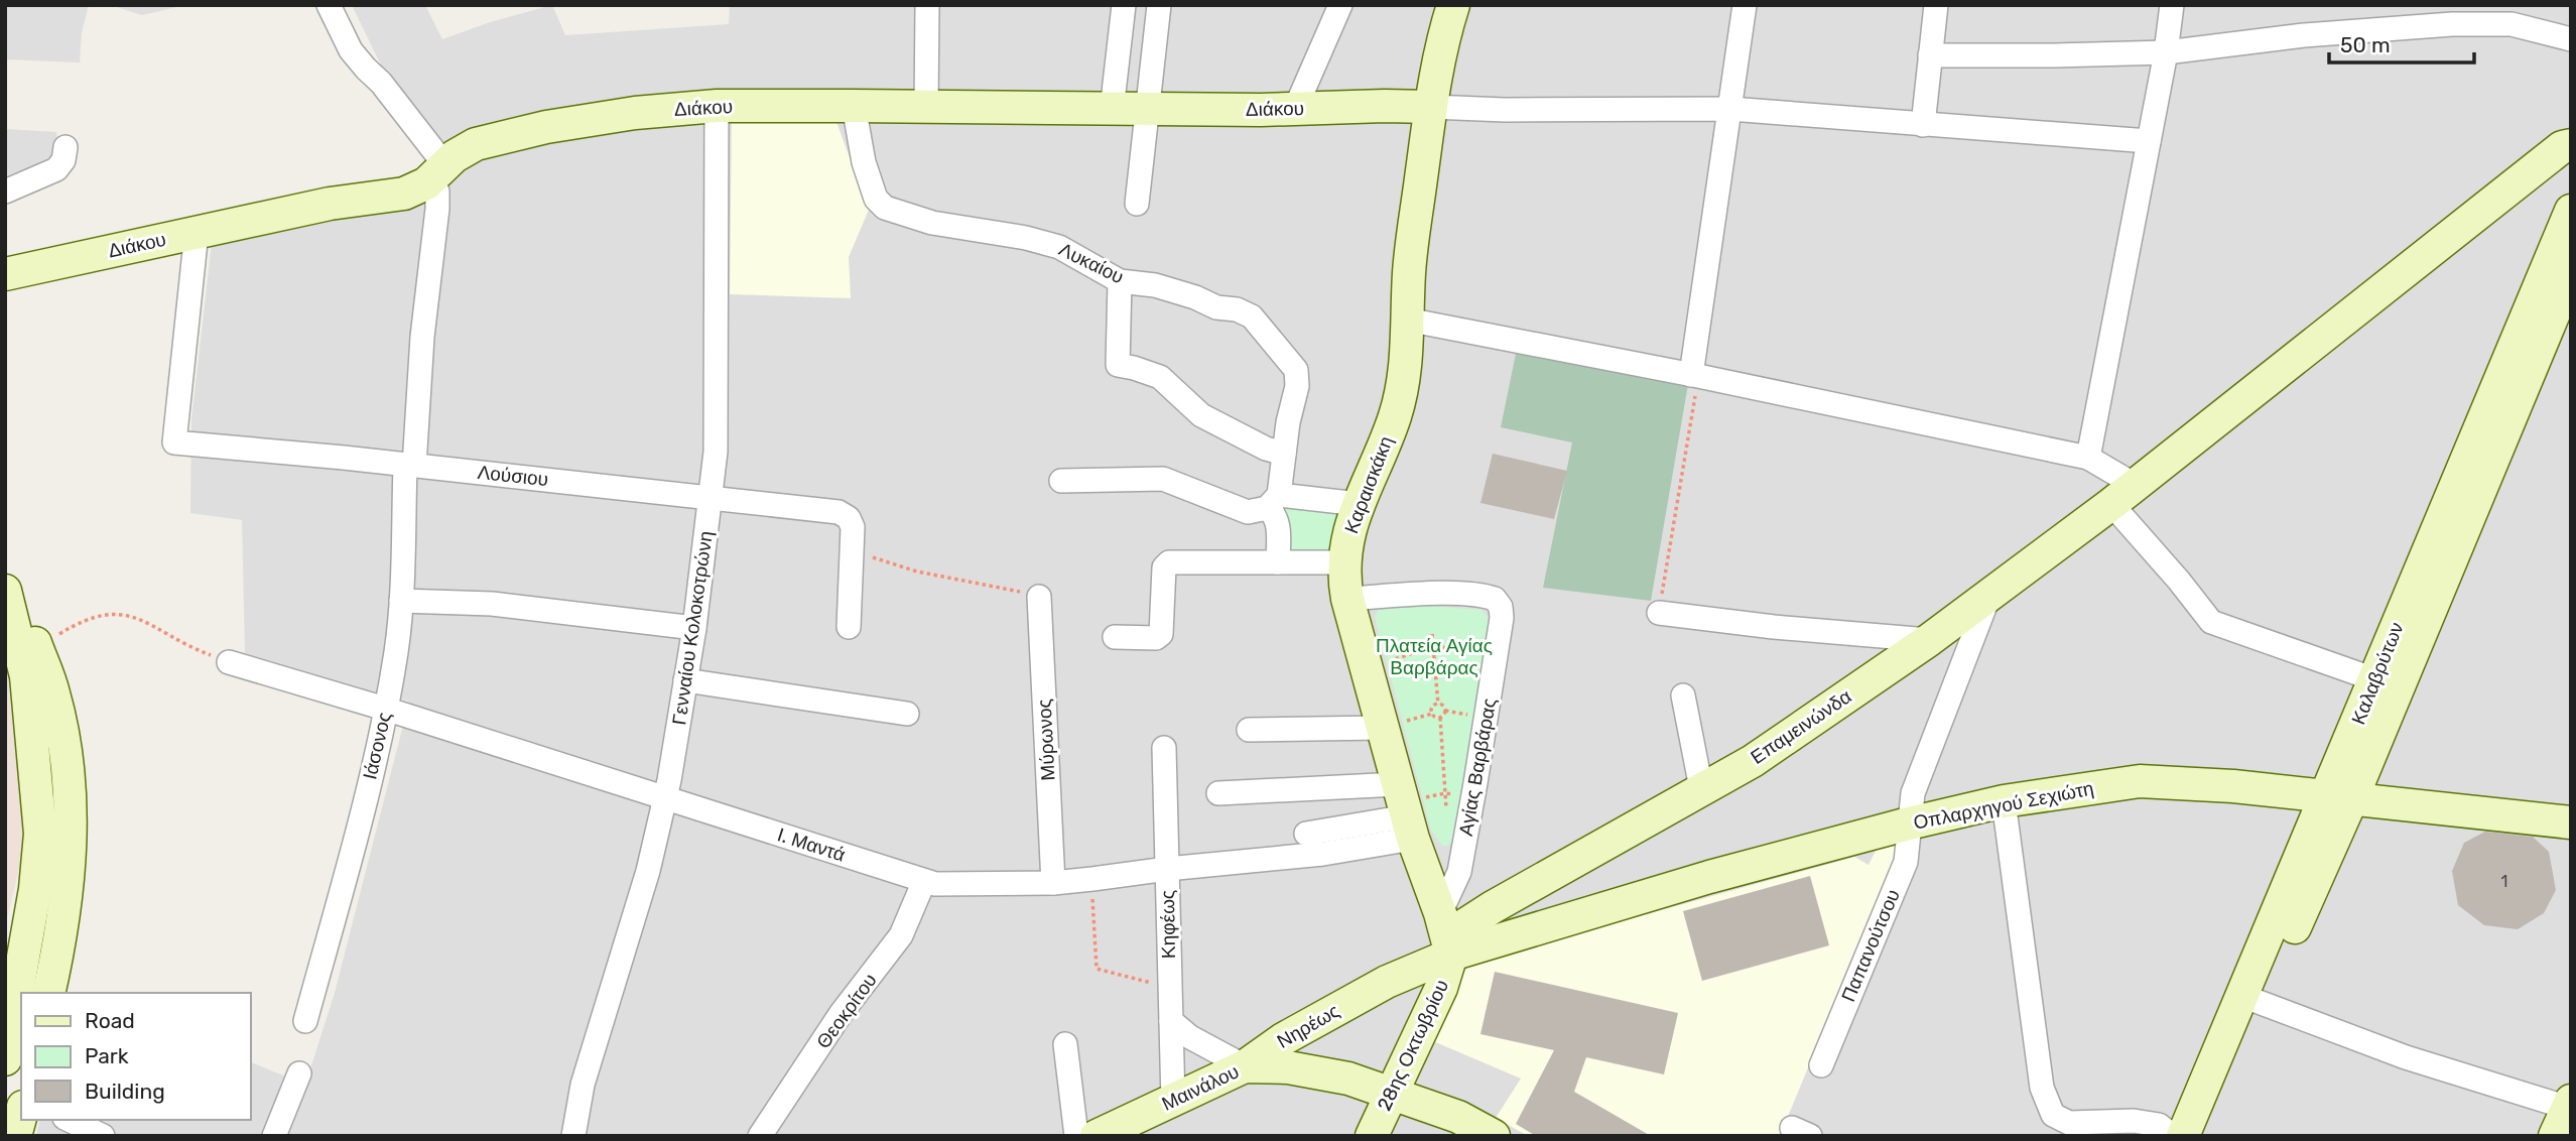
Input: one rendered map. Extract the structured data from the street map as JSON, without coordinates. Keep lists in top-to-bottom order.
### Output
{
  "streets": {
    "main road": [
      "Διάκου",
      "Καραισκάκη",
      "Καλαβρύτων",
      "Επαμεινώνδα",
      "Οπλαρχηγού Σεχιώτη",
      "Νηρέως",
      "28ης Οκτωβρίου",
      "Μαινάλου"
    ],
    "street": [
      "Λυκαίου",
      "Λούσιου",
      "Γενναίου Κολοκοτρώνη",
      "Μύρωνος",
      "Ιάσονος",
      "Αγίας Βαρβάρας",
      "Ι. Μαντά",
      "Κηφέως",
      "Παπανούτσου",
      "Θεοκρίτου"
    ]
  },
  "crossings": [
    ["Διάκου", "Λυκαίου"],
    ["Διάκου", "Λούσιου"],
    ["Διάκου", "Καραισκάκη"],
    ["Διάκου", "Γενναίου Κολοκοτρώνη"],
    ["Διάκου", "Ιάσονος"],
    ["Λούσιου", "Γενναίου Κολοκοτρώνη"],
    ["Λούσιου", "Ιάσονος"],
    ["Καραισκάκη", "Επαμεινώνδα"],
    ["Καραισκάκη", "Αγίας Βαρβάρας"],
    ["Καραισκάκη", "Οπλαρχηγού Σεχιώτη"],
    ["Καραισκάκη", "Ι. Μαντά"],
    ["Καραισκάκη", "Νηρέως"],
    ["Καραισκάκη", "28ης Οκτωβρίου"],
    ["Γενναίου Κολοκοτρώνη", "Ι. Μαντά"],
    ["Καλαβρύτων", "Οπλαρχηγού Σεχιώτη"],
    ["Επαμεινώνδα", "Αγίας Βαρβάρας"],
    ["Επαμεινώνδα", "Οπλαρχηγού Σεχιώτη"],
    ["Επαμεινώνδα", "Παπανούτσου"],
    ["Επαμεινώνδα", "Νηρέως"],
    ["Επαμεινώνδα", "28ης Οκτωβρίου"],
    ["Μύρωνος", "Ι. Μαντά"],
    ["Ιάσονος", "Ι. Μαντά"],
    ["Αγίας Βαρβάρας", "Οπλαρχηγού Σεχιώτη"],
    ["Αγίας Βαρβάρας", "Νηρέως"],
    ["Αγίας Βαρβάρας", "28ης Οκτωβρίου"],
    ["Οπλαρχηγού Σεχιώτη", "Παπανούτσου"],
    ["Οπλαρχηγού Σεχιώτη", "Νηρέως"],
    ["Οπλαρχηγού Σεχιώτη", "28ης Οκτωβρίου"],
    ["Ι. Μαντά", "Κηφέως"],
    ["Ι. Μαντά", "Θεοκρίτου"],
    ["Κηφέως", "Μαινάλου"],
    ["Νηρέως", "28ης Οκτωβρίου"],
    ["Νηρέως", "Μαινάλου"],
    ["28ης Οκτωβρίου", "Μαινάλου"]
  ],
  "parks": ["Πλατεία Αγίας Βαρβάρας"],
  "house_numbers": ["1"],
  "legend": ["Road", "Park", "Building"],
  "scale_bar": "50 m"
}
